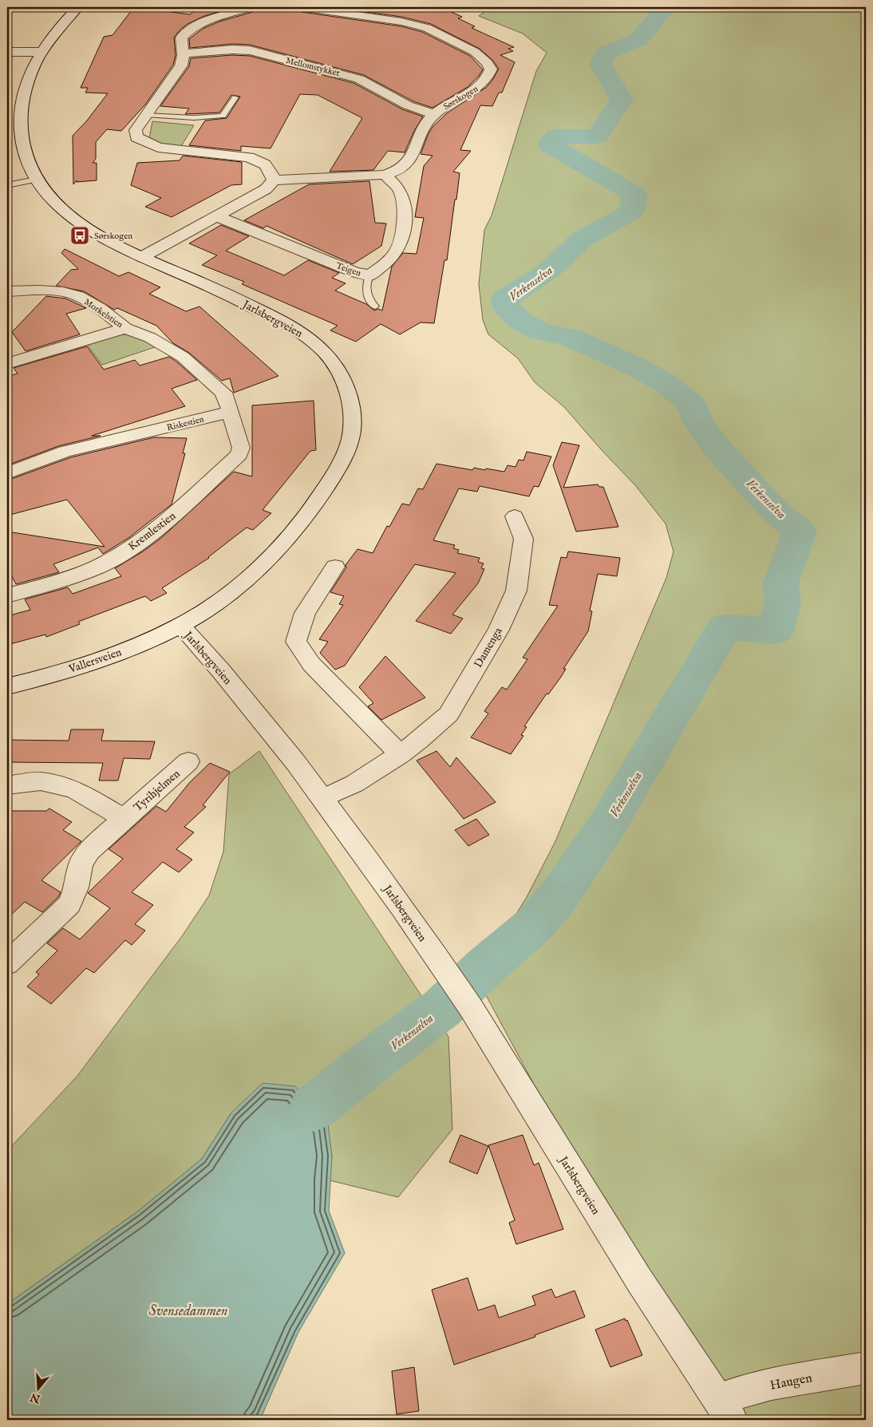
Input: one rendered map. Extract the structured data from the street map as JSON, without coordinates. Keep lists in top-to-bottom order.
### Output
{
  "streets": {
    "street": [
      "Mellomstykket",
      "Sørskogen",
      "Teigen",
      "Morkelstien",
      "Jarlsbergveien",
      "Riskestien",
      "Kremlestien",
      "Damenga",
      "Vallersveien",
      "Tyrihjelmen",
      "Haugen"
    ]
  },
  "crossings": [
    ["Mellomstykket", "Sørskogen"],
    ["Sørskogen", "Teigen"],
    ["Jarlsbergveien", "Damenga"],
    ["Jarlsbergveien", "Vallersveien"],
    ["Jarlsbergveien", "Haugen"],
    ["Riskestien", "Kremlestien"]
  ],
  "water": ["Verkenselva", "Svensedammen"],
  "places": {
    "bus stop": ["Sørskogen"]
  },
  "north": "bottom"
}
